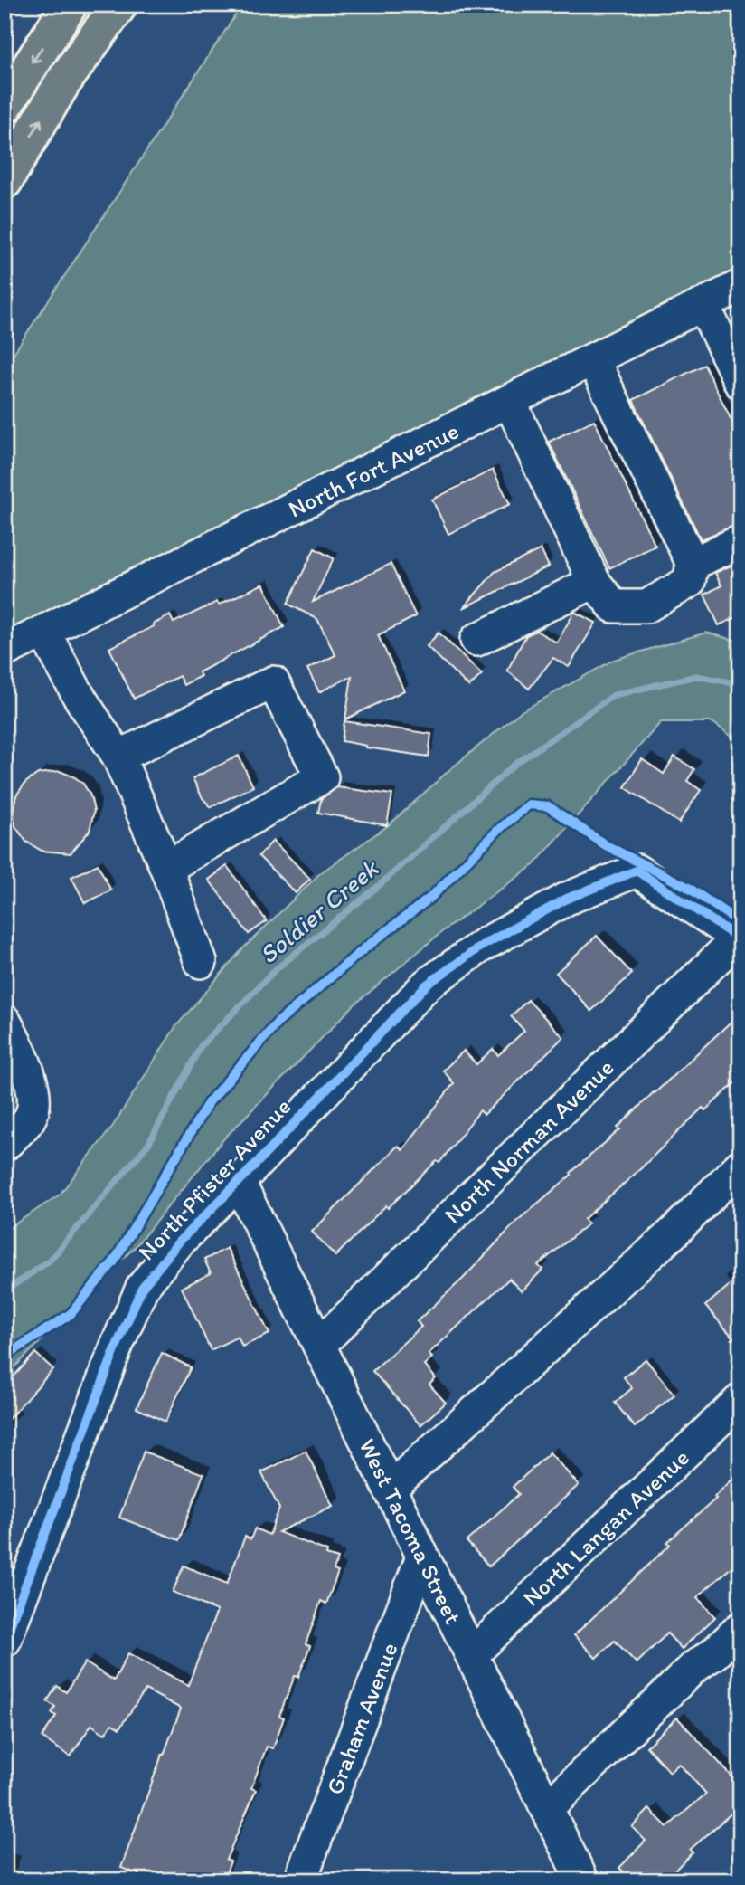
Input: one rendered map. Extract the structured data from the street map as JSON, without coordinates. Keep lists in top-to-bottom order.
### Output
{
  "streets": {
    "street": [
      "North Fort Avenue",
      "North Norman Avenue",
      "North Pfister Avenue",
      "North Langan Avenue",
      "West Tacoma Street",
      "Graham Avenue"
    ]
  },
  "crossings": [
    ["North Norman Avenue", "North Pfister Avenue"],
    ["North Norman Avenue", "West Tacoma Street"],
    ["North Pfister Avenue", "West Tacoma Street"],
    ["North Langan Avenue", "West Tacoma Street"],
    ["West Tacoma Street", "Graham Avenue"]
  ],
  "water": ["Soldier Creek"]
}
